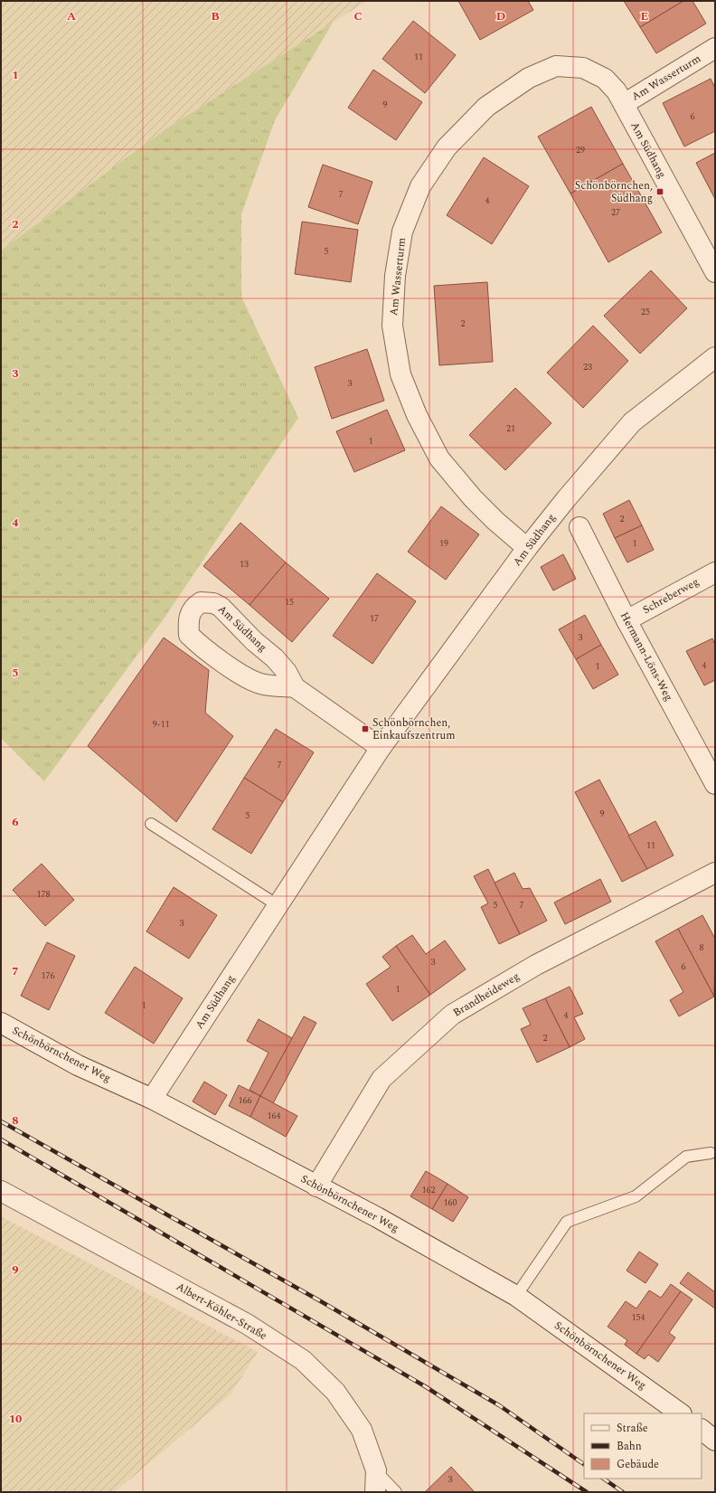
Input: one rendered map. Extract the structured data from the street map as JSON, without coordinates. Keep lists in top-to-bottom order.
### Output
{
  "streets": {
    "street": [
      "Am Wasserturm",
      "Am Südhang",
      "Schreberweg",
      "Hermann-Löns-Weg",
      "Brandheideweg",
      "Schönbörnchener Weg",
      "Albert-Köhler-Straße"
    ]
  },
  "crossings": [
    ["Am Wasserturm", "Am Südhang"],
    ["Am Südhang", "Schönbörnchener Weg"],
    ["Schreberweg", "Hermann-Löns-Weg"],
    ["Brandheideweg", "Schönbörnchener Weg"]
  ],
  "places": {
    "transit": ["Schönbörnchen, Südhang", "Schönbörnchen, Einkaufszentrum"]
  },
  "house_numbers": [
    "11",
    "9",
    "6",
    "29",
    "7",
    "4",
    "27",
    "5",
    "25",
    "2",
    "23",
    "3",
    "21",
    "1",
    "2",
    "19",
    "1",
    "13",
    "15",
    "17",
    "3",
    "4",
    "1",
    "9-11",
    "7",
    "9",
    "5",
    "11",
    "178",
    "5",
    "7",
    "3",
    "8",
    "3",
    "6",
    "176",
    "1",
    "1",
    "4",
    "2",
    "166",
    "164",
    "162",
    "160",
    "154",
    "3"
  ],
  "legend": ["Straße", "Bahn", "Gebäude"],
  "grid": {
    "columns": [
      "A",
      "B",
      "C",
      "D",
      "E"
    ],
    "rows": [
      "1",
      "2",
      "3",
      "4",
      "5",
      "6",
      "7",
      "8",
      "9",
      "10"
    ]
  }
}
